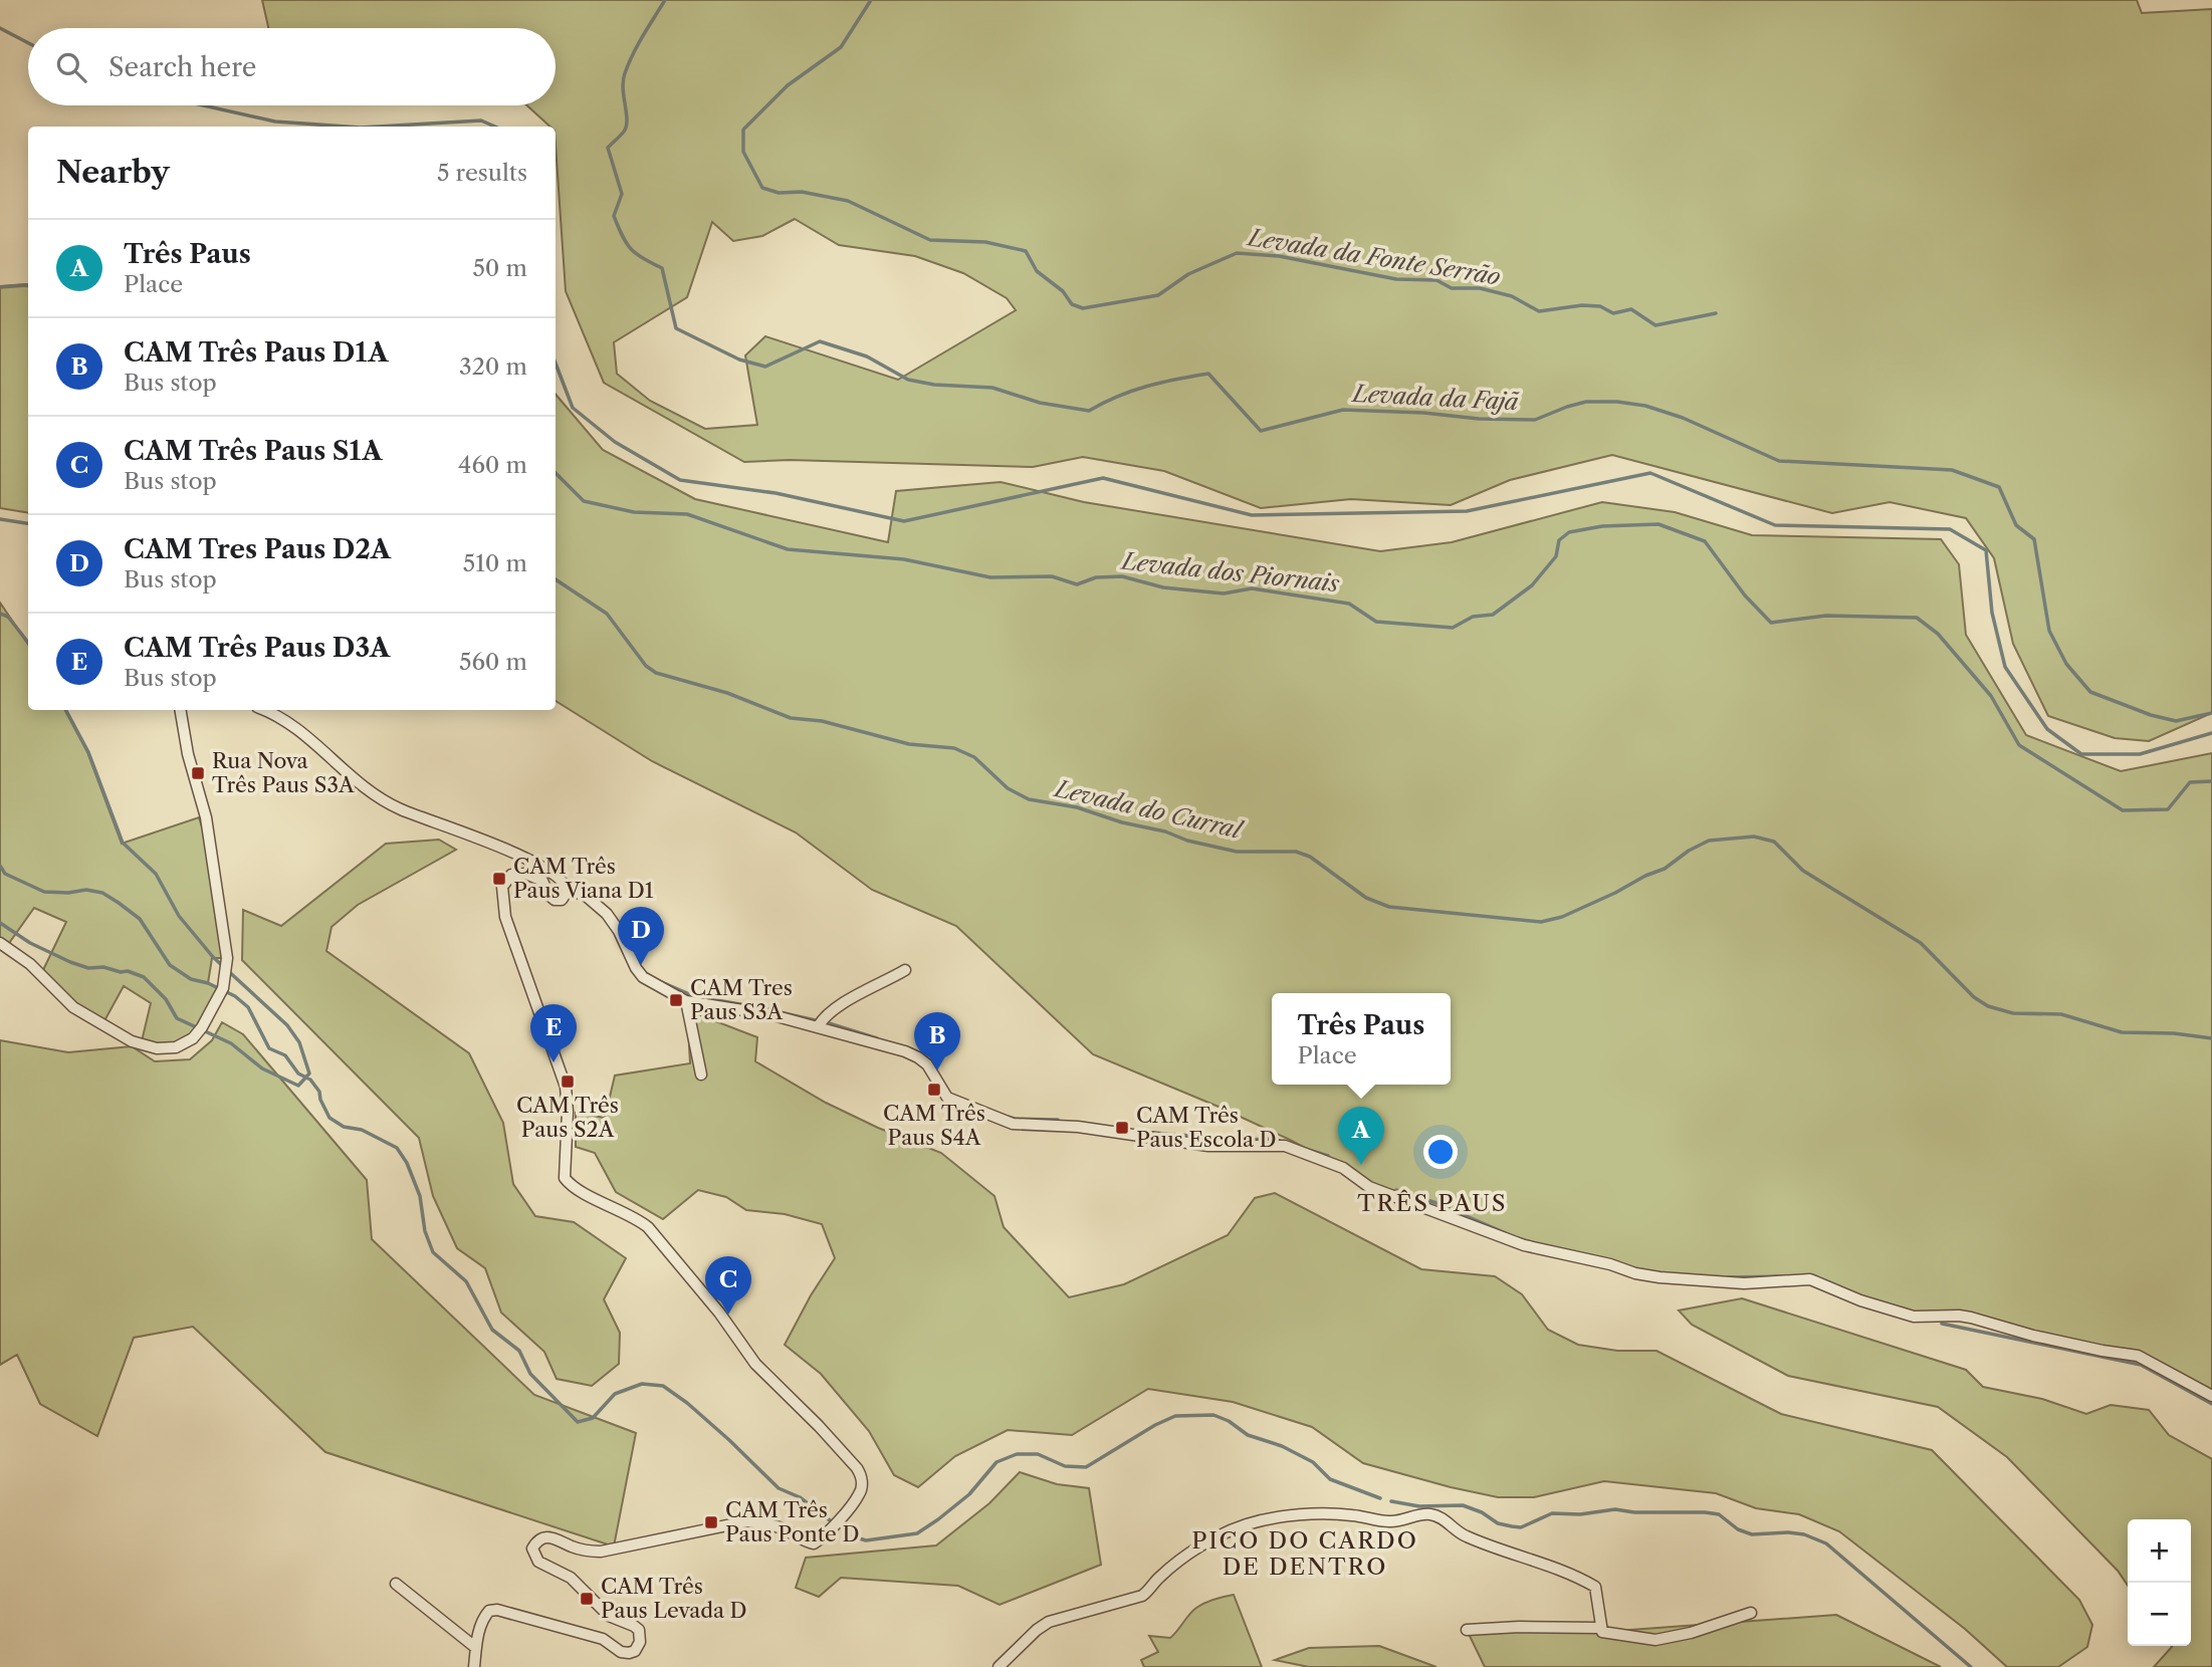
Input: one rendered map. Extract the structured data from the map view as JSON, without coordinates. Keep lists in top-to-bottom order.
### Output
{
  "districts": ["TRÊS PAUS", "PICO DO CARDO DE DENTRO"],
  "water": [
    "Levada da Fonte Serrão",
    "Levada da Fajã",
    "Levada dos Piornais",
    "Levada do Curral"
  ],
  "places": {
    "transit": [
      "Rua Nova Três Paus S3A",
      "CAM Três Paus Viana D1",
      "CAM Tres Paus S3A",
      "CAM Três Paus S2A",
      "CAM Três Paus S4A",
      "CAM Três Paus Escola D",
      "CAM Três Paus Ponte D",
      "CAM Três Paus Levada D"
    ]
  },
  "page": {
    "search": "Search here",
    "heading": ["Nearby", "5 results"],
    "list": [
      {
        "mark": "A",
        "name": "Três Paus",
        "note": "Place",
        "value": "50 m"
      },
      {
        "mark": "B",
        "name": "CAM Três Paus D1A",
        "note": "Bus stop",
        "value": "320 m"
      },
      {
        "mark": "C",
        "name": "CAM Três Paus S1A",
        "note": "Bus stop",
        "value": "460 m"
      },
      {
        "mark": "D",
        "name": "CAM Tres Paus D2A",
        "note": "Bus stop",
        "value": "510 m"
      },
      {
        "mark": "E",
        "name": "CAM Três Paus D3A",
        "note": "Bus stop",
        "value": "560 m"
      }
    ],
    "pins": [
      "D",
      "E",
      "B",
      "A",
      "C"
    ],
    "popup": ["Três Paus", "Place"],
    "map_buttons": ["+", "−"]
  }
}
